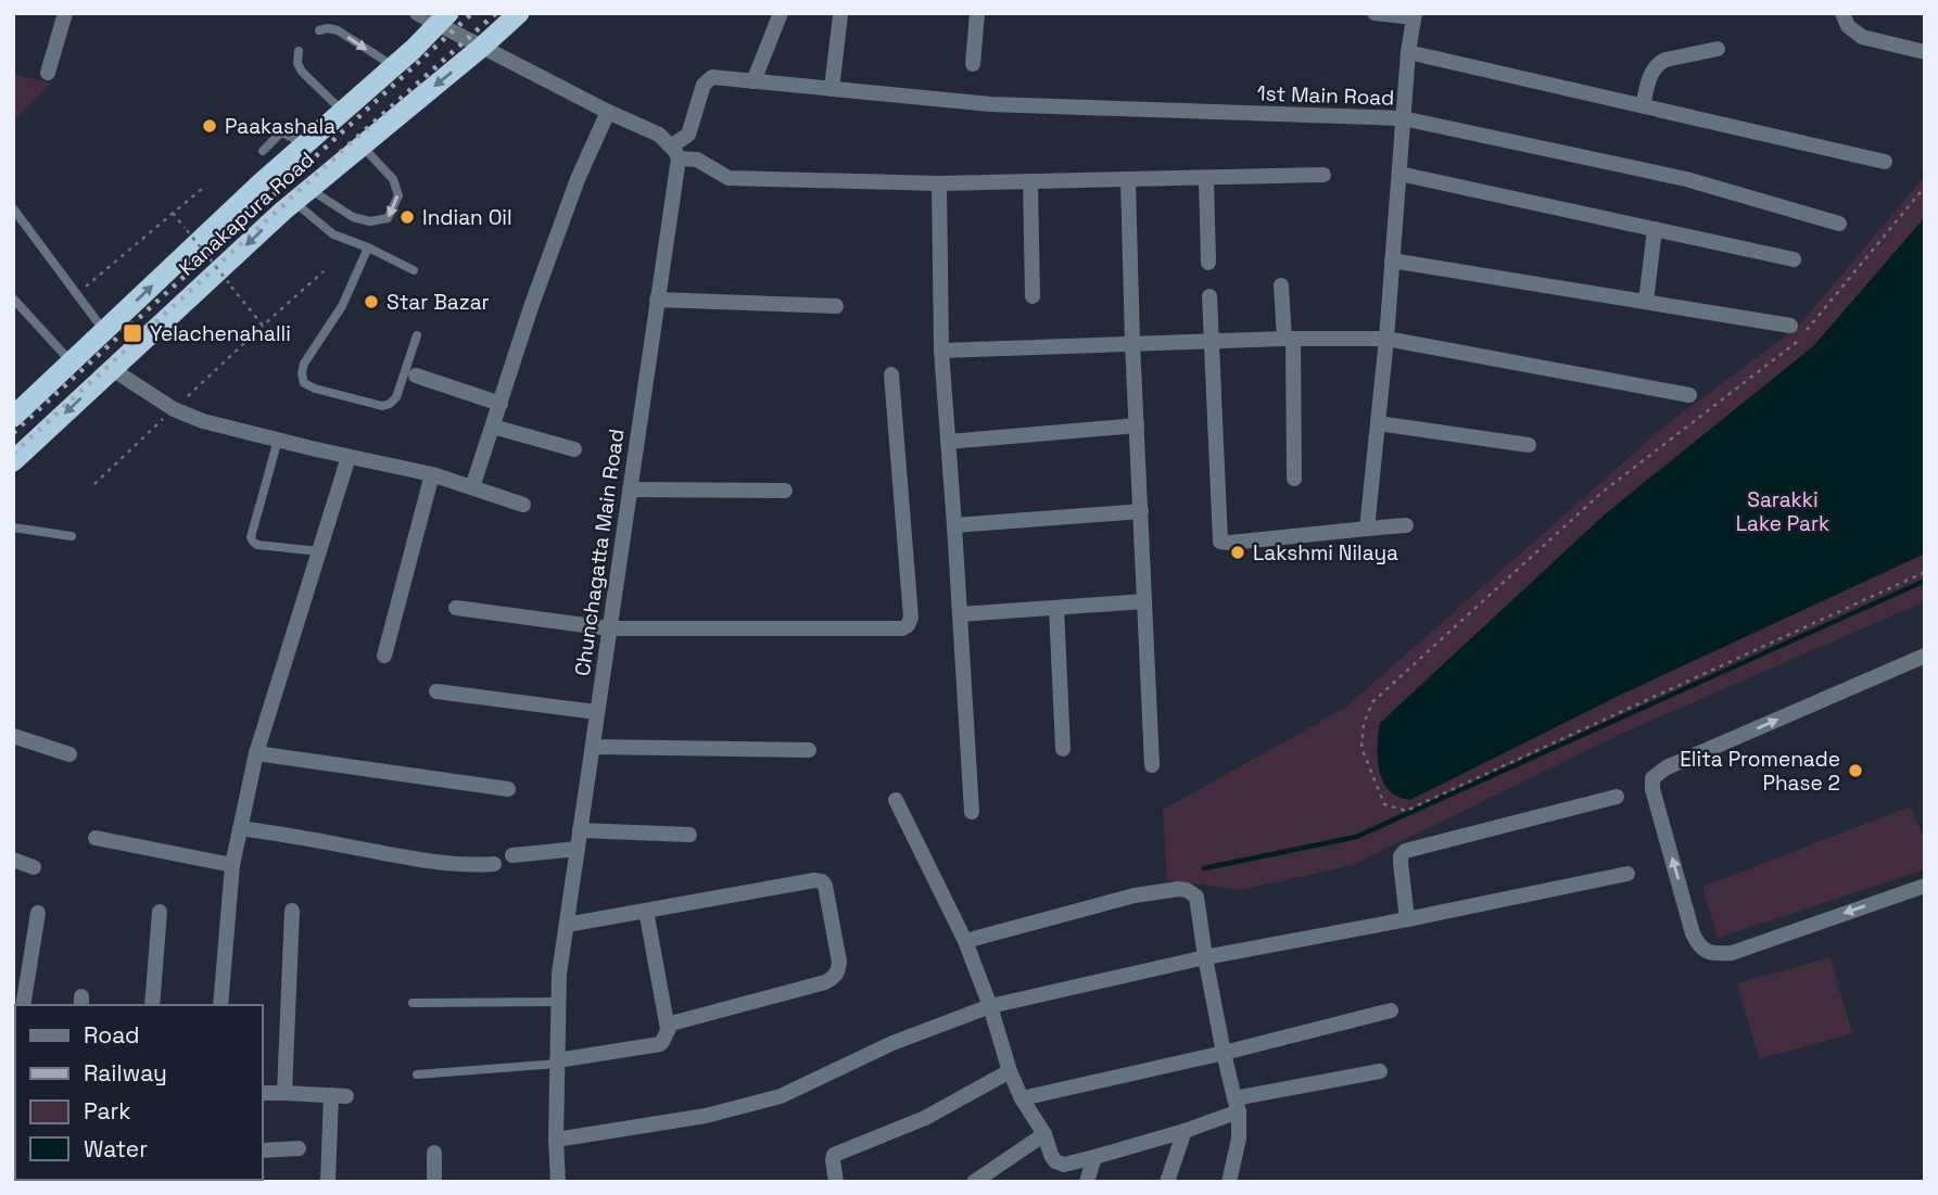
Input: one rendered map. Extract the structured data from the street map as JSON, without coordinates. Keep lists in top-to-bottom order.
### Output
{
  "streets": {
    "highway": ["Kanakapura Road"],
    "street": ["1st Main Road", "Chunchagatta Main Road"]
  },
  "crossings": [
    ["1st Main Road", "Chunchagatta Main Road"]
  ],
  "parks": ["Sarakki Lake Park"],
  "places": {
    "other": [
      "Paakashala",
      "Indian Oil",
      "Star Bazar",
      "Lakshmi Nilaya",
      "Elita Promenade Phase 2"
    ],
    "transit": ["Yelachenahalli"]
  },
  "legend": [
    "Road",
    "Railway",
    "Park",
    "Water"
  ]
}
